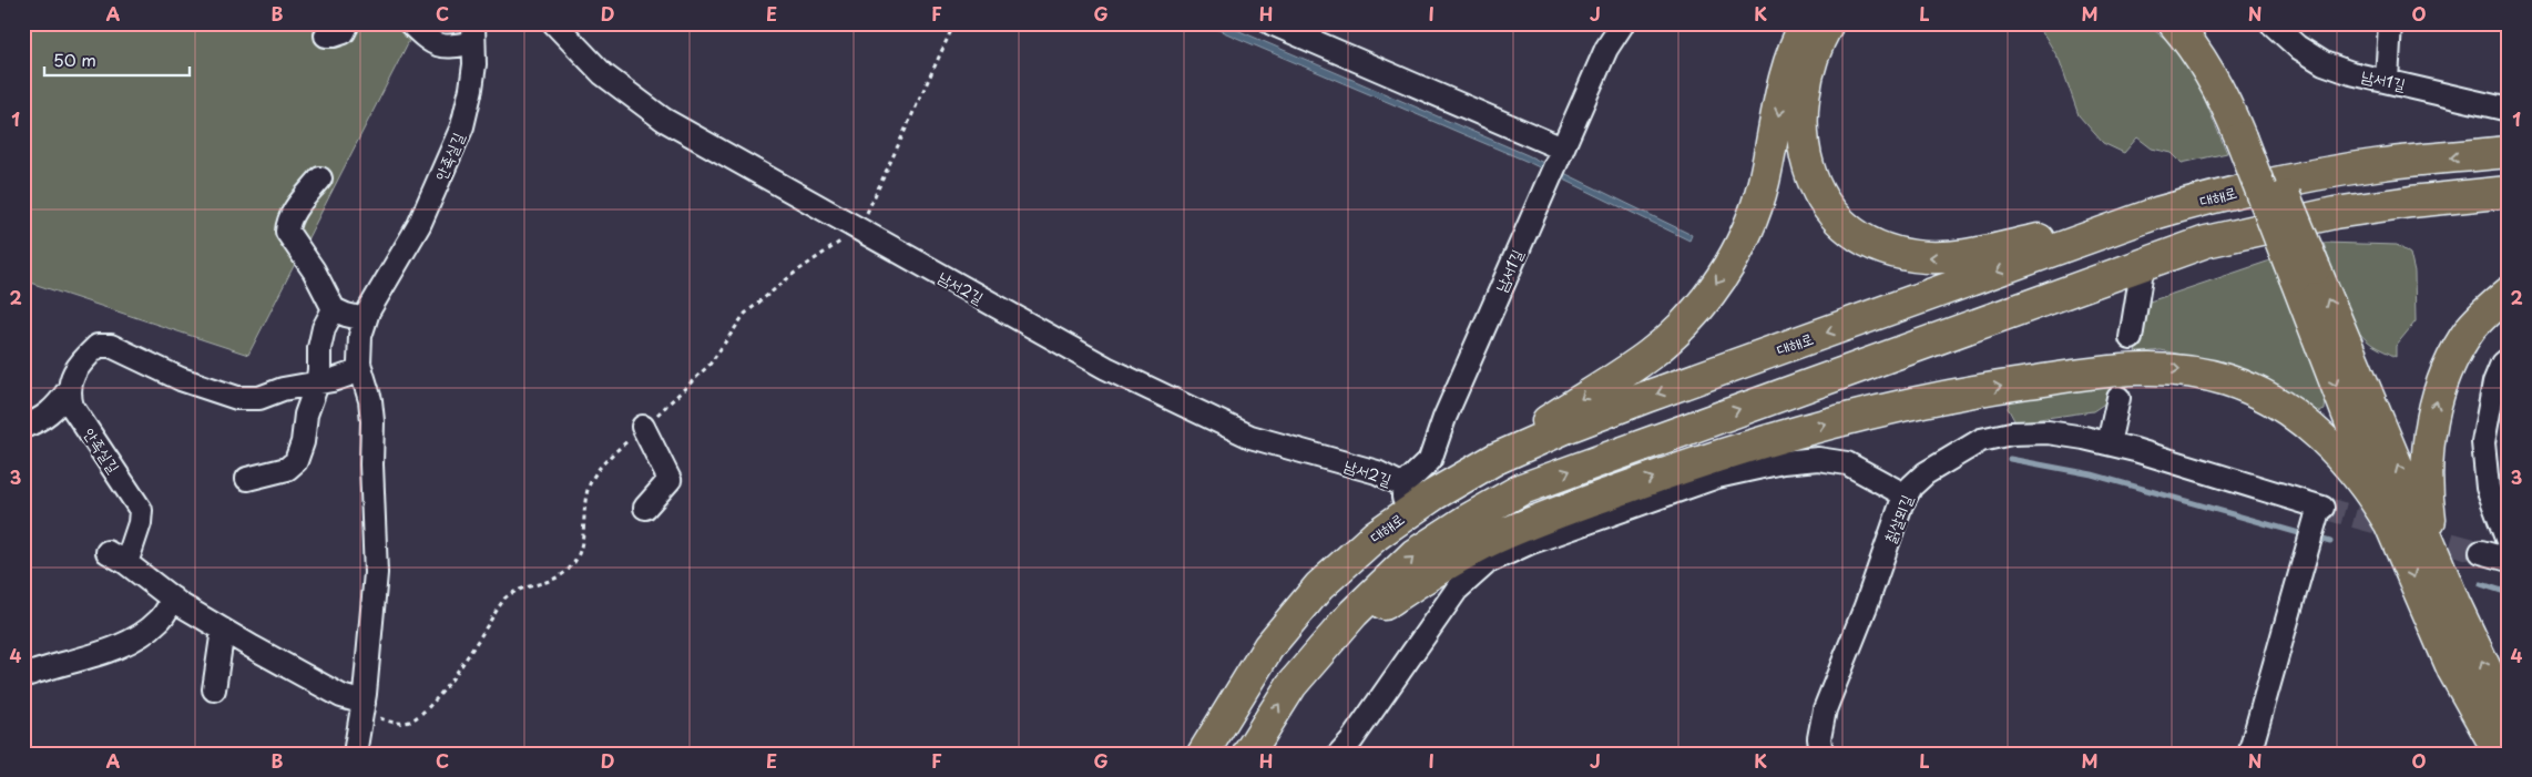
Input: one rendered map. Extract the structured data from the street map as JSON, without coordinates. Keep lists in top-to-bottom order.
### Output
{
  "streets": {
    "highway": ["대해로"],
    "street": [
      "남서1길",
      "안족실길",
      "남서2길",
      "칡살뫼길"
    ]
  },
  "crossings": [
    ["남서1길", "남서2길"]
  ],
  "scale_bar": "50 m",
  "grid": {
    "columns": [
      "A",
      "B",
      "C",
      "D",
      "E",
      "F",
      "G",
      "H",
      "I",
      "J",
      "K",
      "L",
      "M",
      "N",
      "O"
    ],
    "rows": [
      "1",
      "2",
      "3",
      "4"
    ]
  }
}
